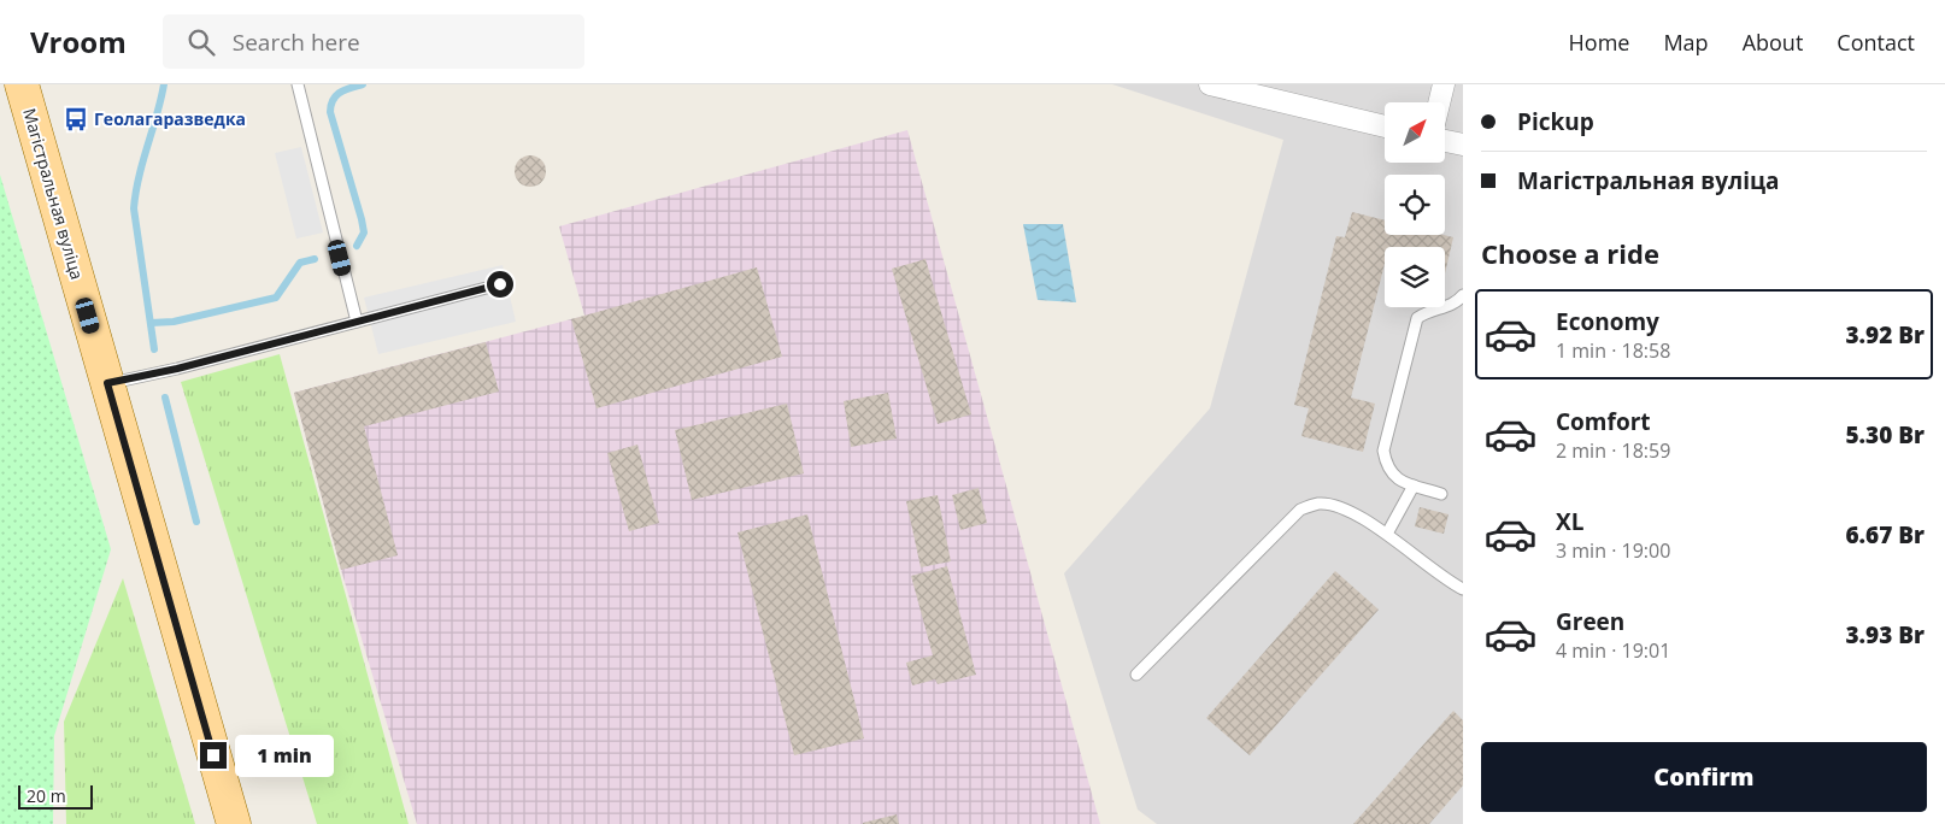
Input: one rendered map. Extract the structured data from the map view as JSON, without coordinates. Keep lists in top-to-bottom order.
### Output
{
  "streets": {
    "main road": ["Магістральная вуліца"]
  },
  "places": {
    "bus stop": ["Геолагаразведка"]
  },
  "scale_bar": "20 m",
  "north": "top right",
  "page": {
    "header": "Vroom",
    "search": "Search here",
    "nav": [
      "Home",
      "Map",
      "About",
      "Contact"
    ],
    "banner": ["Pickup", "Магістральная вуліца"],
    "heading": "Choose a ride",
    "list": [
      {
        "name": "Economy",
        "note": "1 min · 18:58",
        "value": "3.92 Br"
      },
      {
        "name": "Comfort",
        "note": "2 min · 18:59",
        "value": "5.30 Br"
      },
      {
        "name": "XL",
        "note": "3 min · 19:00",
        "value": "6.67 Br"
      },
      {
        "name": "Green",
        "note": "4 min · 19:01",
        "value": "3.93 Br"
      }
    ],
    "buttons": "Confirm",
    "bubble": "1 min",
    "scale": "20 m"
  }
}
